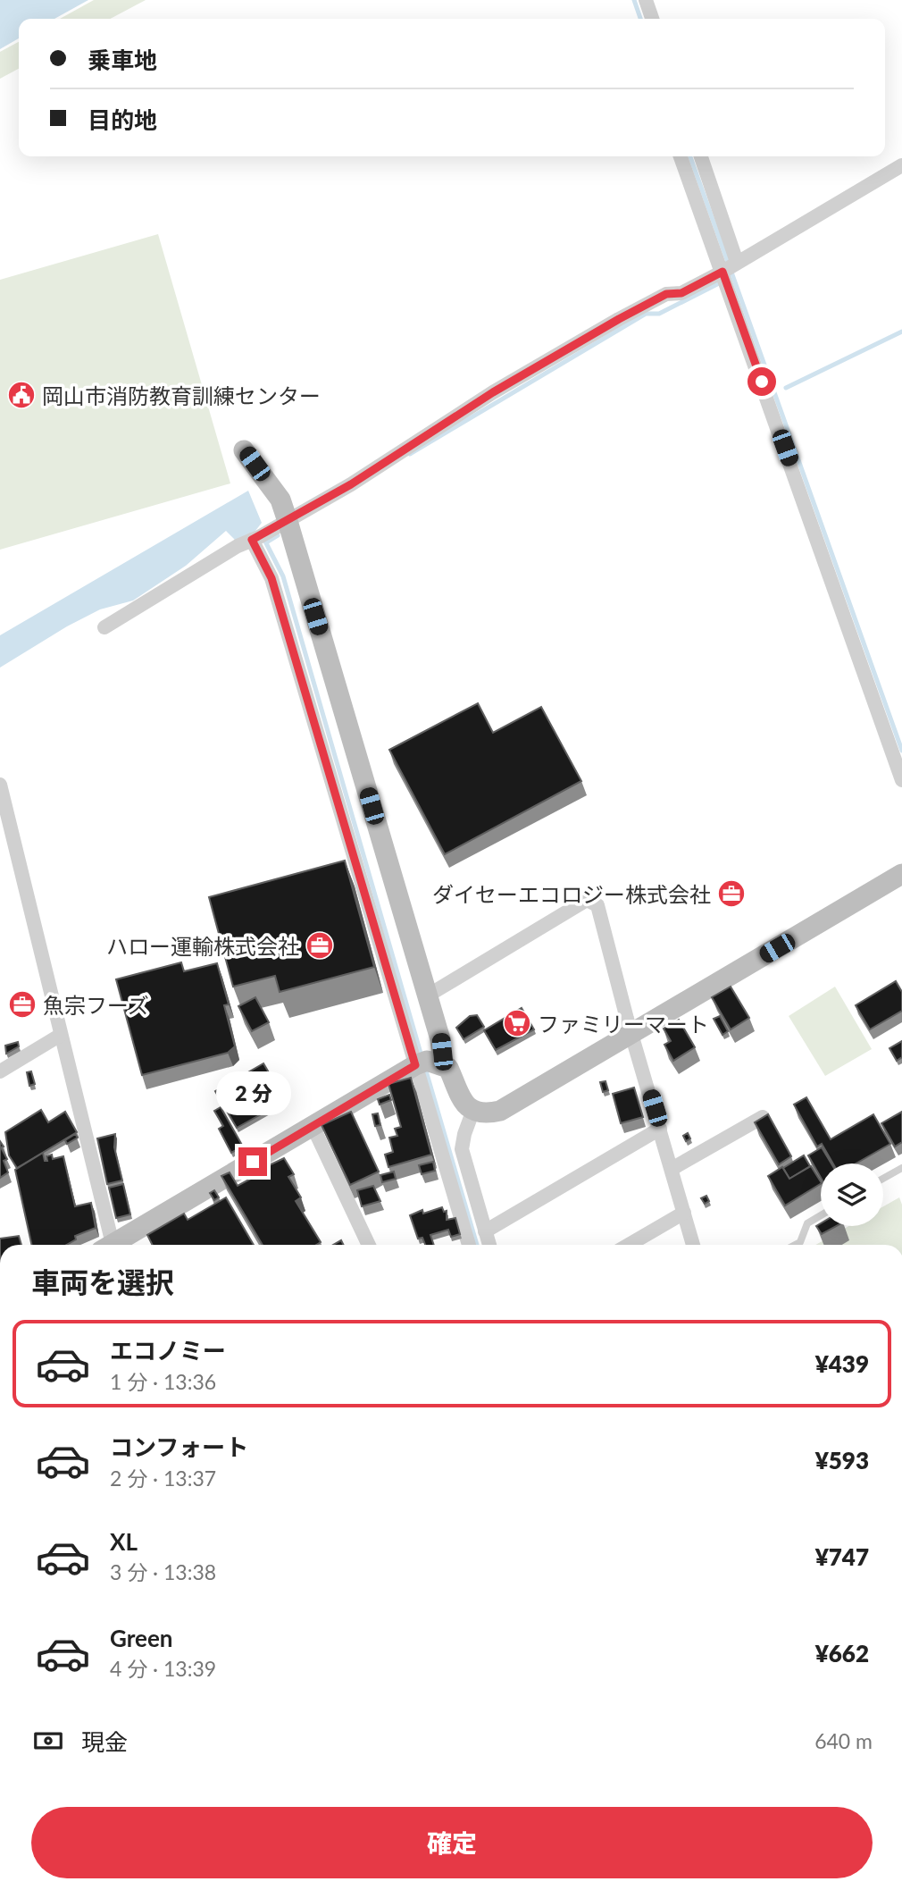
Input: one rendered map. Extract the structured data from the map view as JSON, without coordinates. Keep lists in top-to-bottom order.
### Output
{
  "places": {
    "public building": ["岡山市消防教育訓練センター"],
    "office": ["ダイセーエコロジー株式会社", "ハロー運輸株式会社", "魚宗フーズ"],
    "supermarket": ["ファミリーマート"]
  },
  "page": {
    "banner": ["乗車地", "目的地"],
    "bubble": "2 分",
    "heading": "車両を選択",
    "list": [
      {
        "name": "エコノミー",
        "note": "1 分 · 13:36",
        "value": "¥439"
      },
      {
        "name": "コンフォート",
        "note": "2 分 · 13:37",
        "value": "¥593"
      },
      {
        "name": "XL",
        "note": "3 分 · 13:38",
        "value": "¥747"
      },
      {
        "name": "Green",
        "note": "4 分 · 13:39",
        "value": "¥662"
      }
    ],
    "pay": ["現金", "640 m"],
    "buttons": "確定"
  }
}
